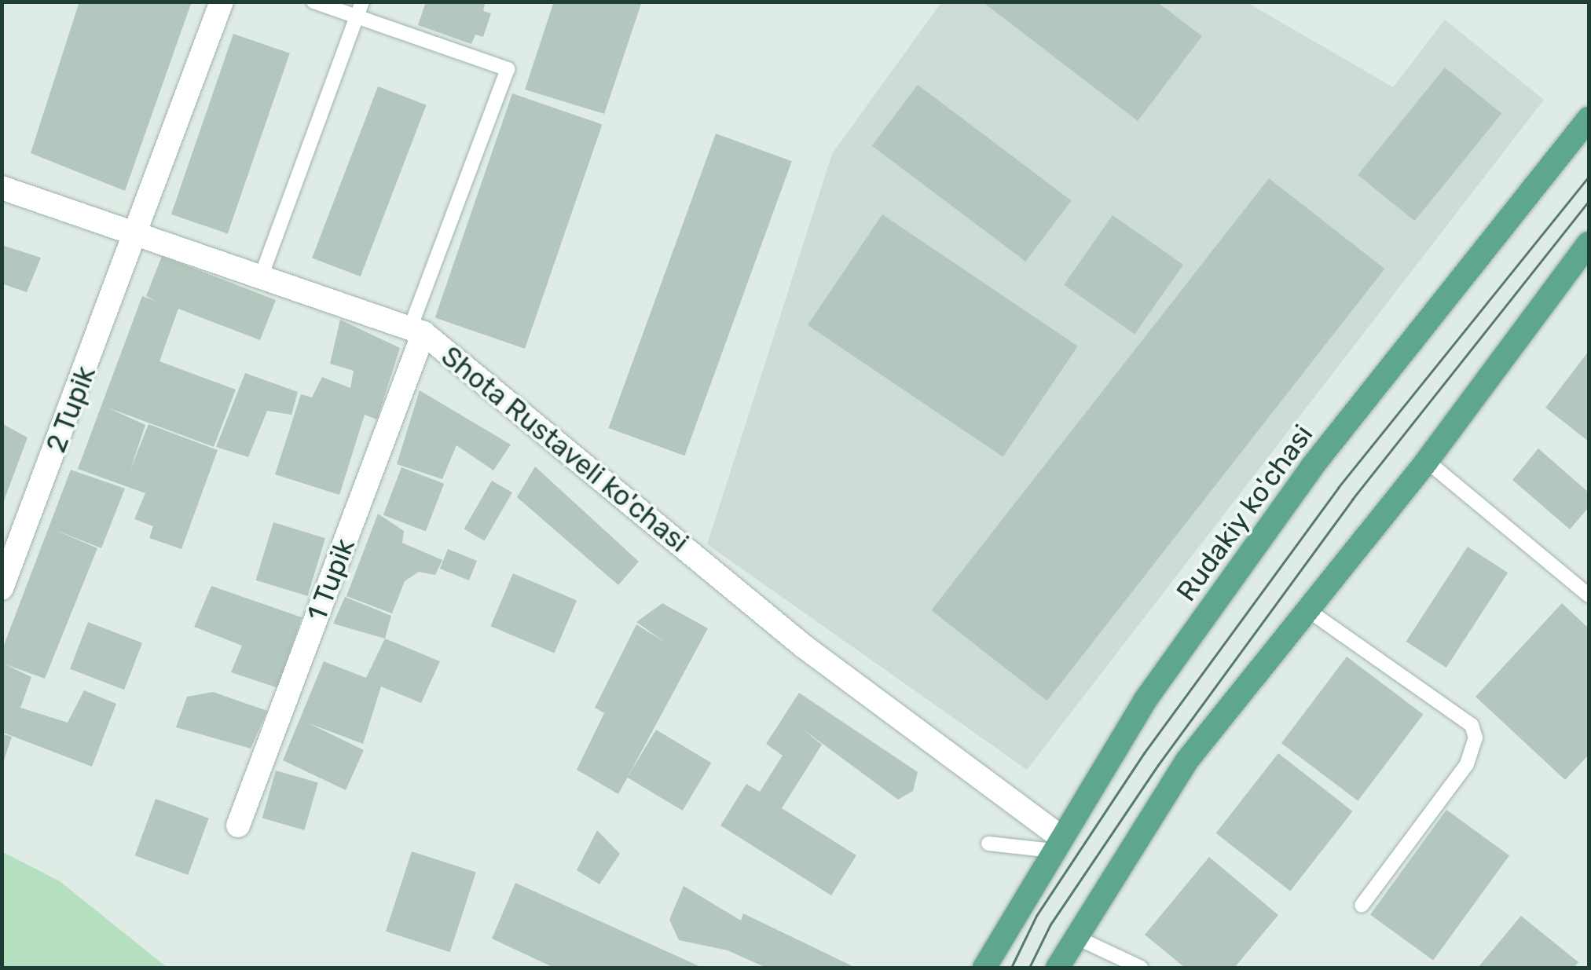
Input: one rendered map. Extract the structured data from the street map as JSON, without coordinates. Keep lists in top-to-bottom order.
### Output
{
  "streets": {
    "main road": ["Rudakiy ko'chasi"],
    "street": ["2 Tupik", "Shota Rustaveli ko'chasi", "1 Tupik"]
  },
  "crossings": [
    ["2 Tupik", "Shota Rustaveli ko'chasi"],
    ["Shota Rustaveli ko'chasi", "Rudakiy ko'chasi"],
    ["Shota Rustaveli ko'chasi", "1 Tupik"]
  ]
}
